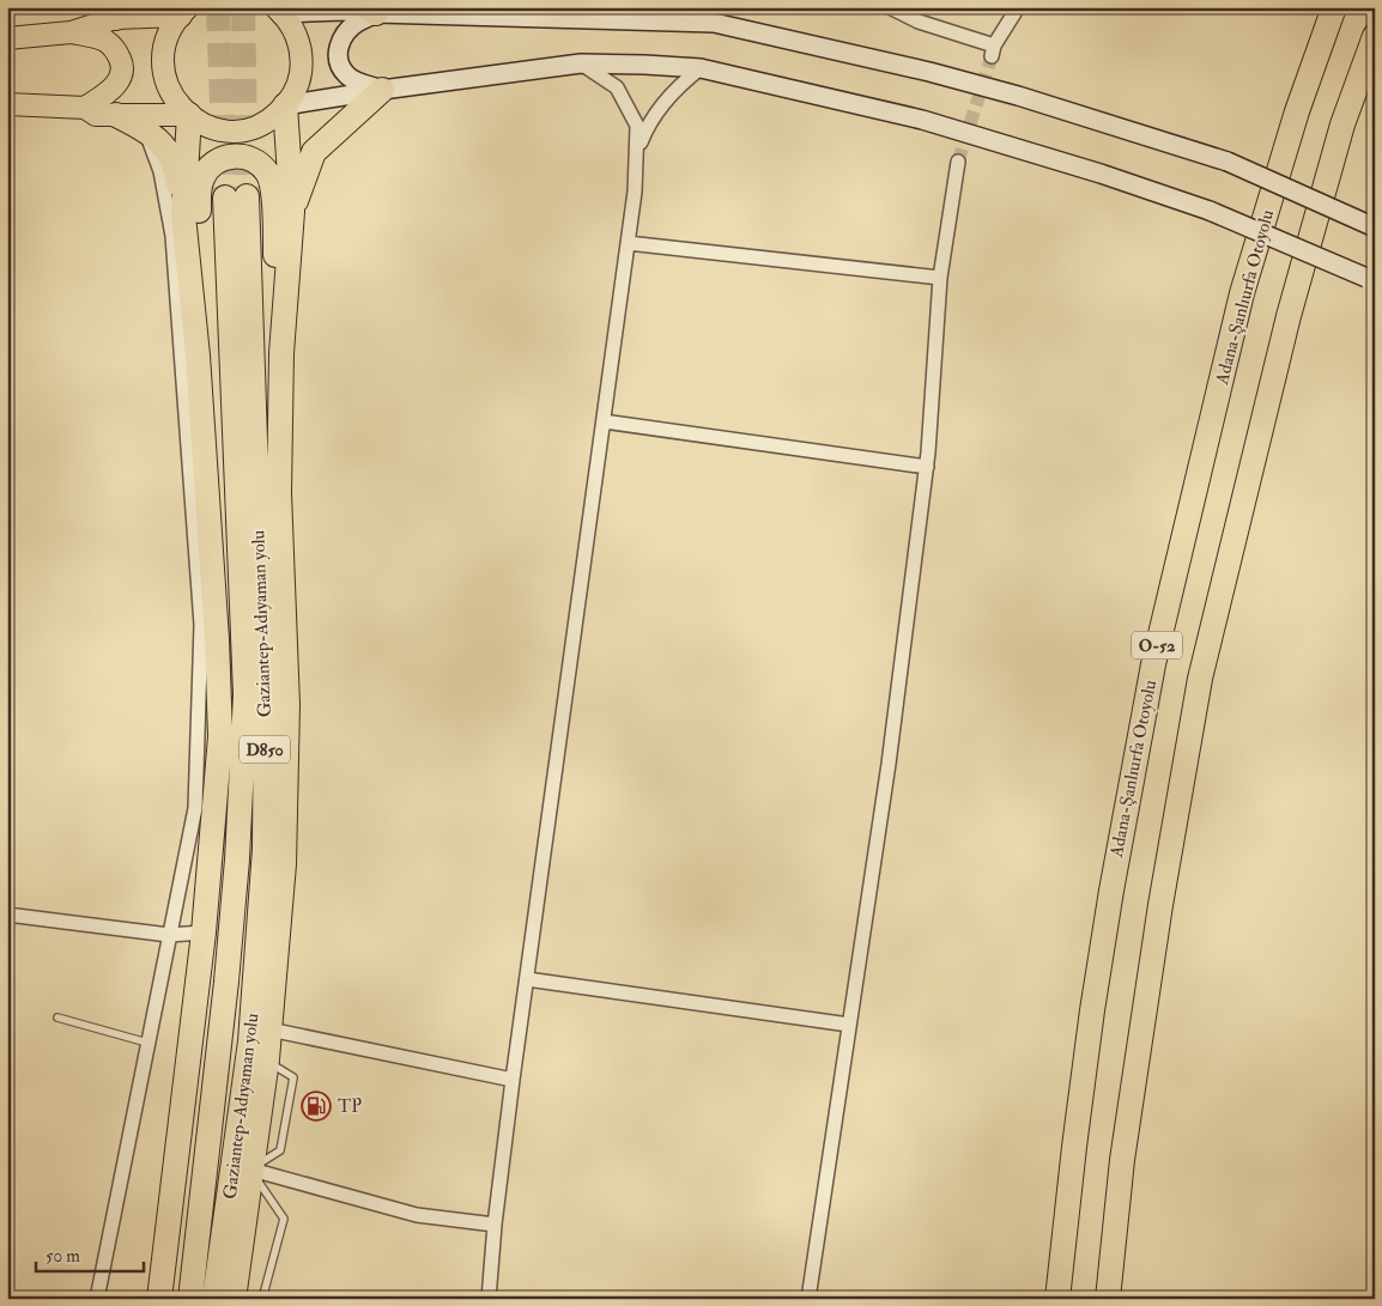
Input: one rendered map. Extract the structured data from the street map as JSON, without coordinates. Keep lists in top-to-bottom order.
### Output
{
  "streets": {
    "highway": [
      "Adana-Şanlıurfa Otoyolu",
      "Gaziantep-Adıyaman yolu",
      "O-52",
      "D850"
    ]
  },
  "places": {
    "fuel station": ["TP"]
  },
  "scale_bar": "50 m"
}
